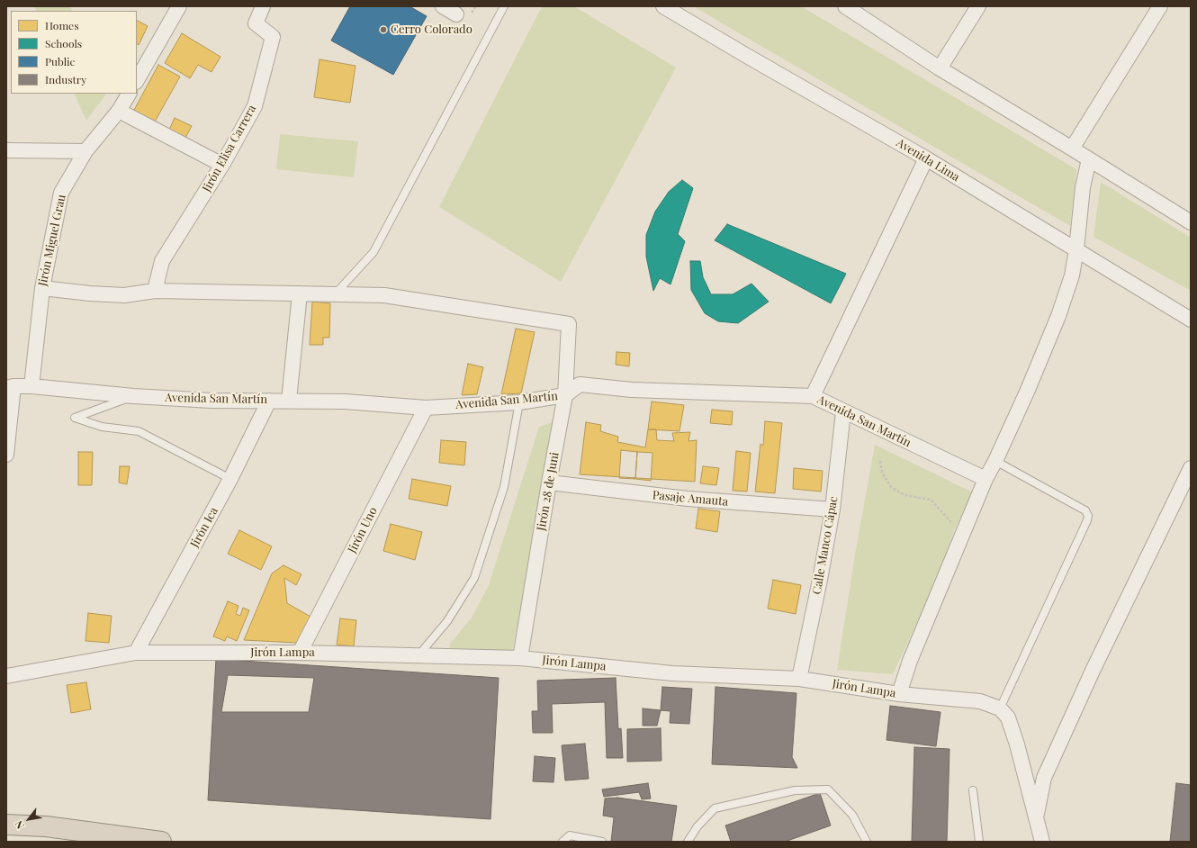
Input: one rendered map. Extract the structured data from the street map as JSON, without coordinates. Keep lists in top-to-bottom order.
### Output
{
  "streets": {
    "street": [
      "Jirón Elisa Carrera",
      "Avenida Lima",
      "Jirón Miguel Grau",
      "Avenida San Martín",
      "Jirón 28 de Juni",
      "Pasaje Amauta",
      "Jirón Ica",
      "Jirón Uno",
      "Calle Manco Cápac",
      "Jirón Lampa"
    ]
  },
  "crossings": [
    ["Jirón Miguel Grau", "Avenida San Martín"],
    ["Avenida San Martín", "Jirón 28 de Juni"],
    ["Avenida San Martín", "Jirón Ica"],
    ["Avenida San Martín", "Jirón Uno"],
    ["Avenida San Martín", "Calle Manco Cápac"],
    ["Jirón 28 de Juni", "Pasaje Amauta"],
    ["Jirón 28 de Juni", "Jirón Lampa"],
    ["Pasaje Amauta", "Calle Manco Cápac"],
    ["Jirón Ica", "Jirón Lampa"],
    ["Jirón Uno", "Jirón Lampa"],
    ["Calle Manco Cápac", "Jirón Lampa"]
  ],
  "places": ["Cerro Colorado"],
  "legend": [
    "Homes",
    "Schools",
    "Public",
    "Industry"
  ],
  "north": "bottom left"
}
